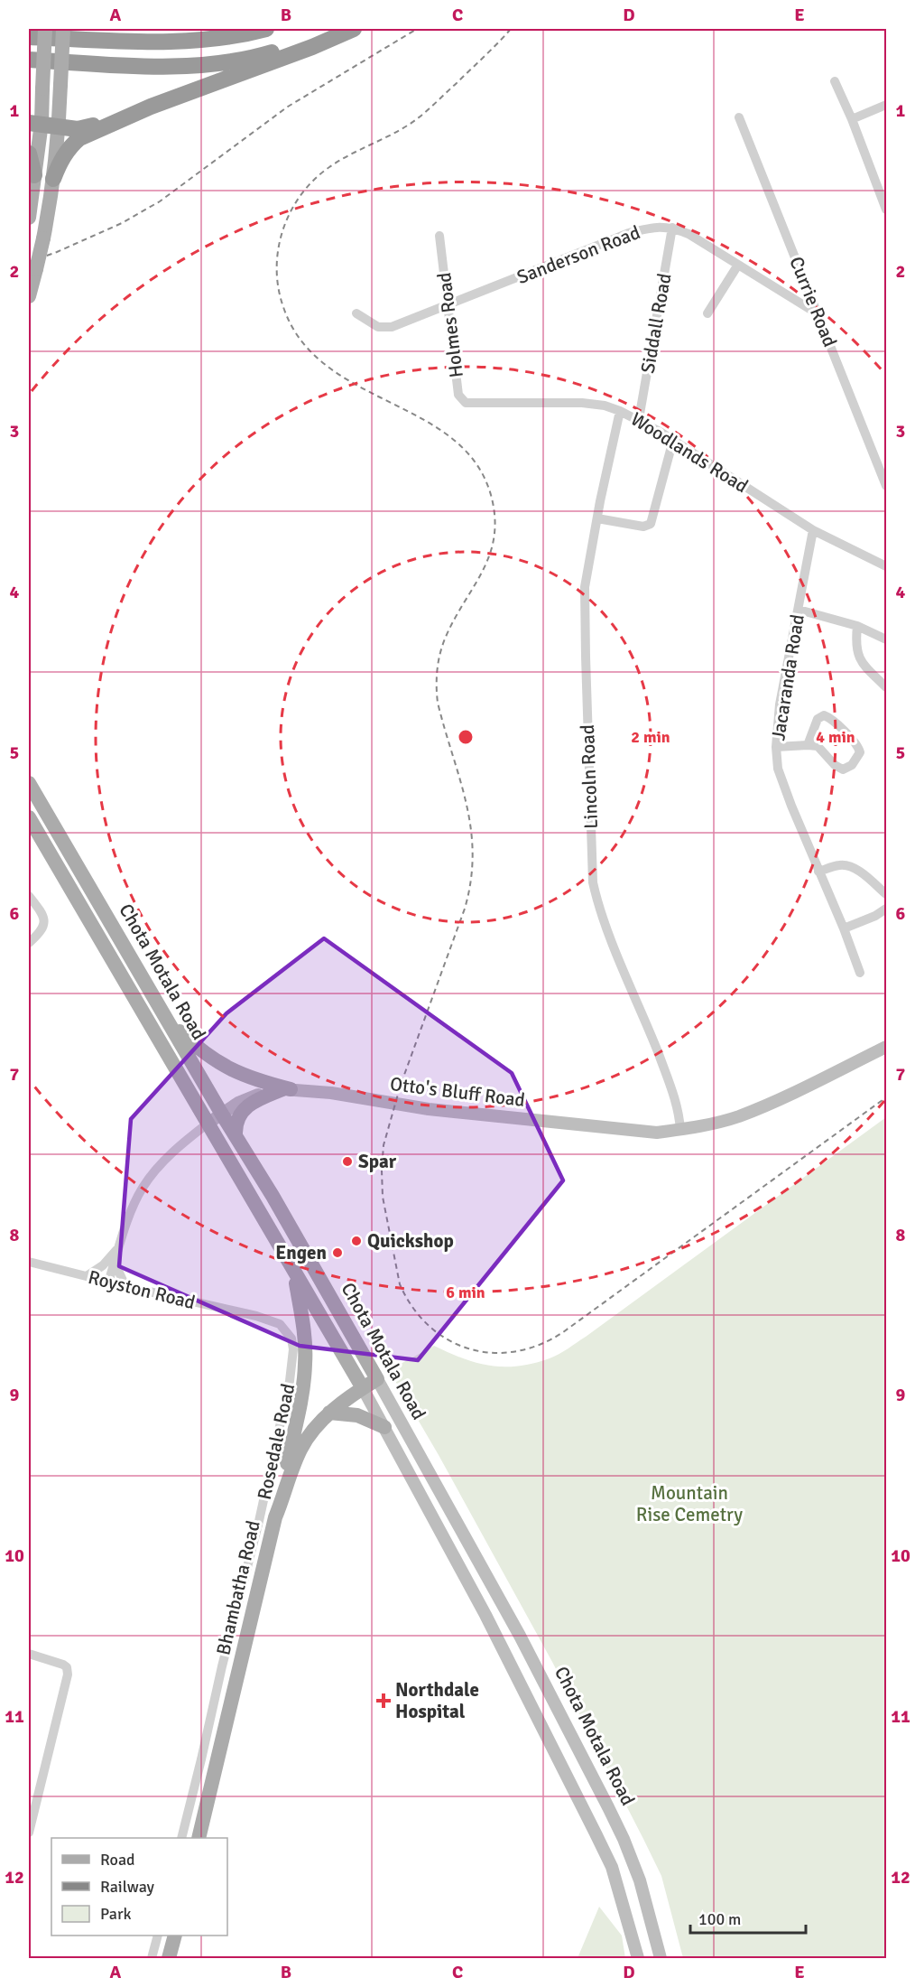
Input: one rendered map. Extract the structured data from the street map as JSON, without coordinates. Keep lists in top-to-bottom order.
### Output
{
  "streets": {
    "main road": ["Chota Motala Road", "Bhambatha Road"],
    "street": [
      "Sanderson Road",
      "Currie Road",
      "Siddall Road",
      "Holmes Road",
      "Woodlands Road",
      "Jacaranda Road",
      "Lincoln Road",
      "Otto's Bluff Road",
      "Royston Road",
      "Rosedale Road"
    ]
  },
  "crossings": [
    ["Sanderson Road", "Currie Road"],
    ["Sanderson Road", "Siddall Road"],
    ["Sanderson Road", "Holmes Road"],
    ["Siddall Road", "Woodlands Road"],
    ["Holmes Road", "Woodlands Road"],
    ["Woodlands Road", "Jacaranda Road"],
    ["Woodlands Road", "Lincoln Road"],
    ["Lincoln Road", "Otto's Bluff Road"],
    ["Chota Motala Road", "Otto's Bluff Road"],
    ["Chota Motala Road", "Bhambatha Road"],
    ["Otto's Bluff Road", "Royston Road"],
    ["Royston Road", "Rosedale Road"]
  ],
  "parks": ["Mountain Rise Cemetry"],
  "places": {
    "other": ["Spar", "Quickshop", "Engen"],
    "health": ["Northdale Hospital"]
  },
  "legend": ["Road", "Railway", "Park"],
  "scale_bar": "100 m",
  "grid": {
    "columns": [
      "A",
      "B",
      "C",
      "D",
      "E"
    ],
    "rows": [
      "1",
      "2",
      "3",
      "4",
      "5",
      "6",
      "7",
      "8",
      "9",
      "10",
      "11",
      "12"
    ]
  },
  "rings": ["2 min", "4 min", "6 min"]
}
